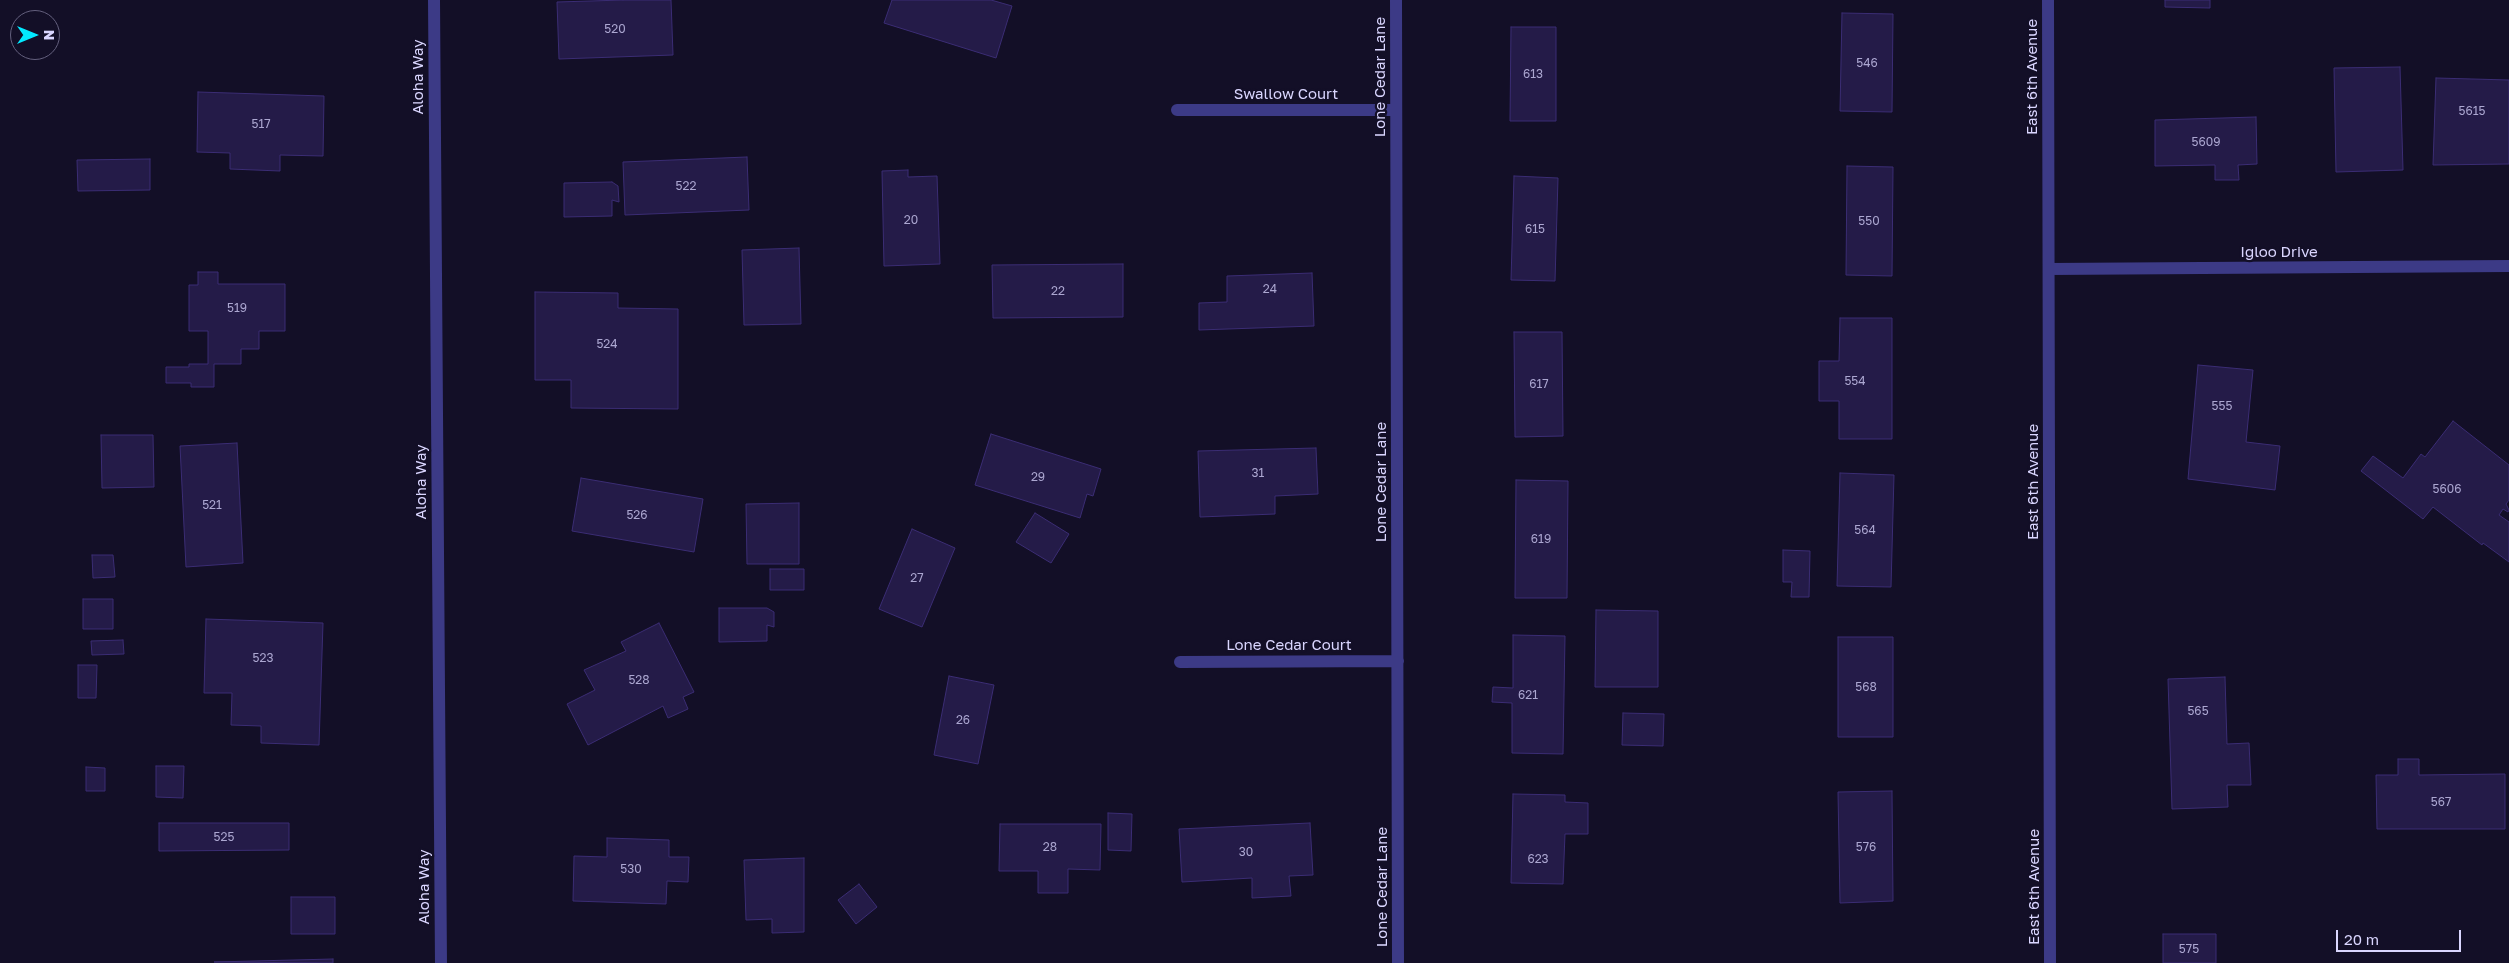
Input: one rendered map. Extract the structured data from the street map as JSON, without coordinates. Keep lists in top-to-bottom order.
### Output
{
  "streets": {
    "street": [
      "Aloha Way",
      "Lone Cedar Lane",
      "East 6th Avenue",
      "Swallow Court",
      "Igloo Drive",
      "Lone Cedar Court"
    ]
  },
  "crossings": [
    ["Lone Cedar Lane", "Swallow Court"],
    ["Lone Cedar Lane", "Lone Cedar Court"],
    ["East 6th Avenue", "Igloo Drive"]
  ],
  "house_numbers": [
    "520",
    "546",
    "613",
    "5615",
    "517",
    "5609",
    "522",
    "20",
    "550",
    "615",
    "24",
    "22",
    "519",
    "524",
    "554",
    "617",
    "555",
    "31",
    "29",
    "5606",
    "521",
    "526",
    "564",
    "619",
    "27",
    "523",
    "528",
    "568",
    "621",
    "565",
    "26",
    "567",
    "525",
    "28",
    "576",
    "30",
    "623",
    "530",
    "575"
  ],
  "scale_bar": "20 m",
  "north": "right"
}
